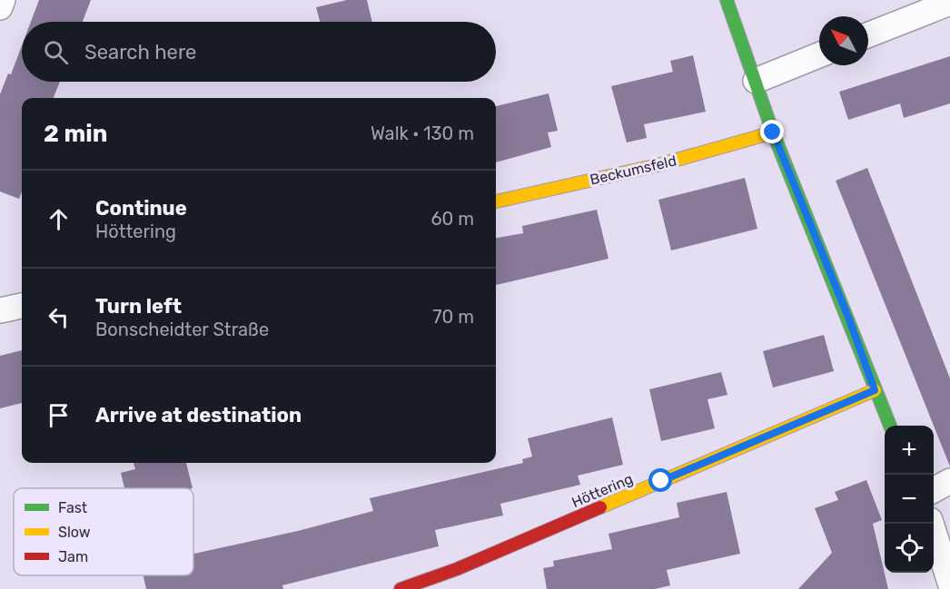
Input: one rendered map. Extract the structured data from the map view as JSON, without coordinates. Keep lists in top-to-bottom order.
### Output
{
  "streets": {
    "street": ["Beckumsfeld", "Höttering"]
  },
  "legend": ["Fast", "Slow", "Jam"],
  "north": "top left",
  "page": {
    "search": "Search here",
    "heading": ["2 min", "Walk · 130 m"],
    "list": [
      ["Continue", "Höttering", "60 m"],
      ["Turn left", "Bonscheidter Straße", "70 m"],
      "Arrive at destination"
    ],
    "map_buttons": ["+", "−"]
  }
}
